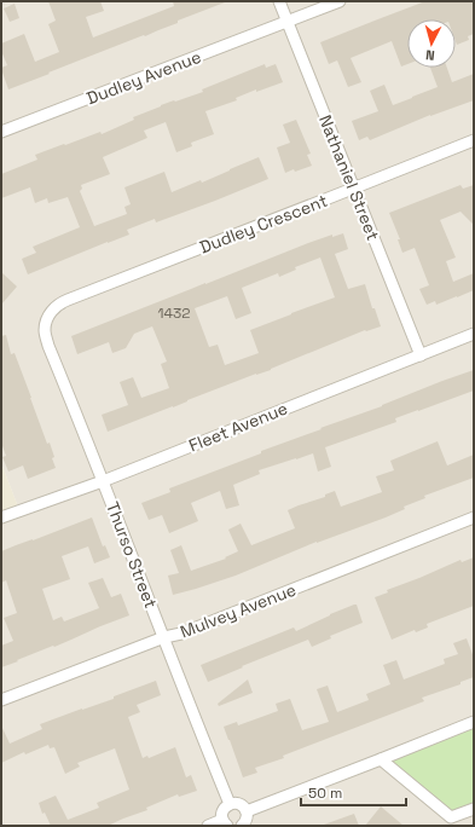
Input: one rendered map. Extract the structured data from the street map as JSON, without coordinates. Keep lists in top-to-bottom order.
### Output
{
  "streets": {
    "street": [
      "Dudley Avenue",
      "Nathaniel Street",
      "Dudley Crescent",
      "Fleet Avenue",
      "Thurso Street",
      "Mulvey Avenue"
    ]
  },
  "crossings": [
    ["Dudley Avenue", "Nathaniel Street"],
    ["Nathaniel Street", "Dudley Crescent"],
    ["Nathaniel Street", "Fleet Avenue"],
    ["Dudley Crescent", "Thurso Street"],
    ["Fleet Avenue", "Thurso Street"],
    ["Thurso Street", "Mulvey Avenue"]
  ],
  "house_numbers": ["1432"],
  "scale_bar": "50 m",
  "north": "bottom"
}
